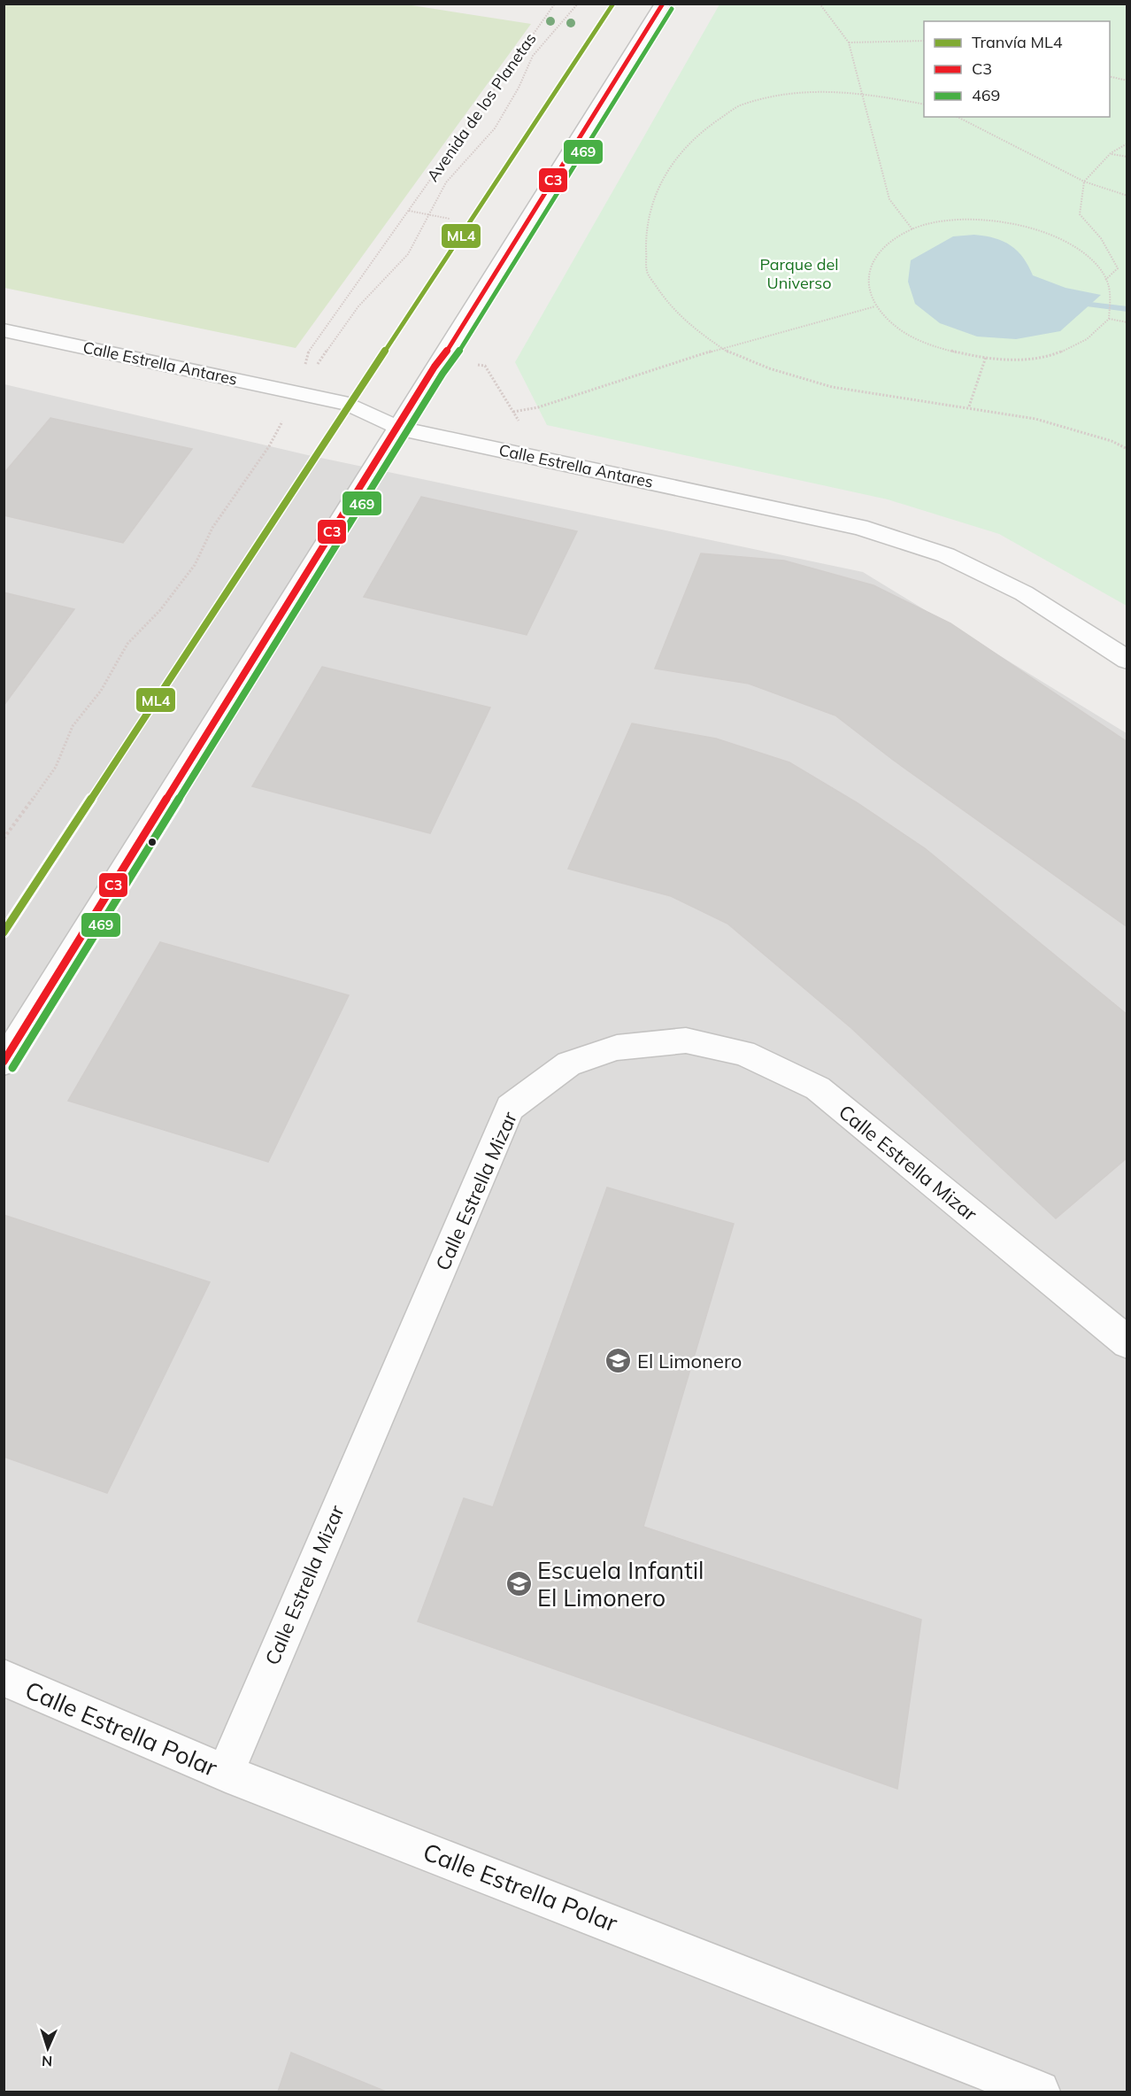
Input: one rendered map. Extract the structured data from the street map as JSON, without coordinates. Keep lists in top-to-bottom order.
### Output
{
  "streets": {
    "street": ["Calle Estrella Antares", "Calle Estrella Mizar", "Calle Estrella Polar"],
    "path": ["Avenida de los Planetas"]
  },
  "crossings": [
    ["Calle Estrella Mizar", "Calle Estrella Polar"]
  ],
  "parks": ["Parque del Universo"],
  "places": {
    "school or university": ["El Limonero", "Escuela Infantil El Limonero"]
  },
  "lines": ["tram line ML4", "transit line C3", "transit line 469"],
  "legend": ["Tranvía ML4", "C3", "469"],
  "north": "bottom"
}
